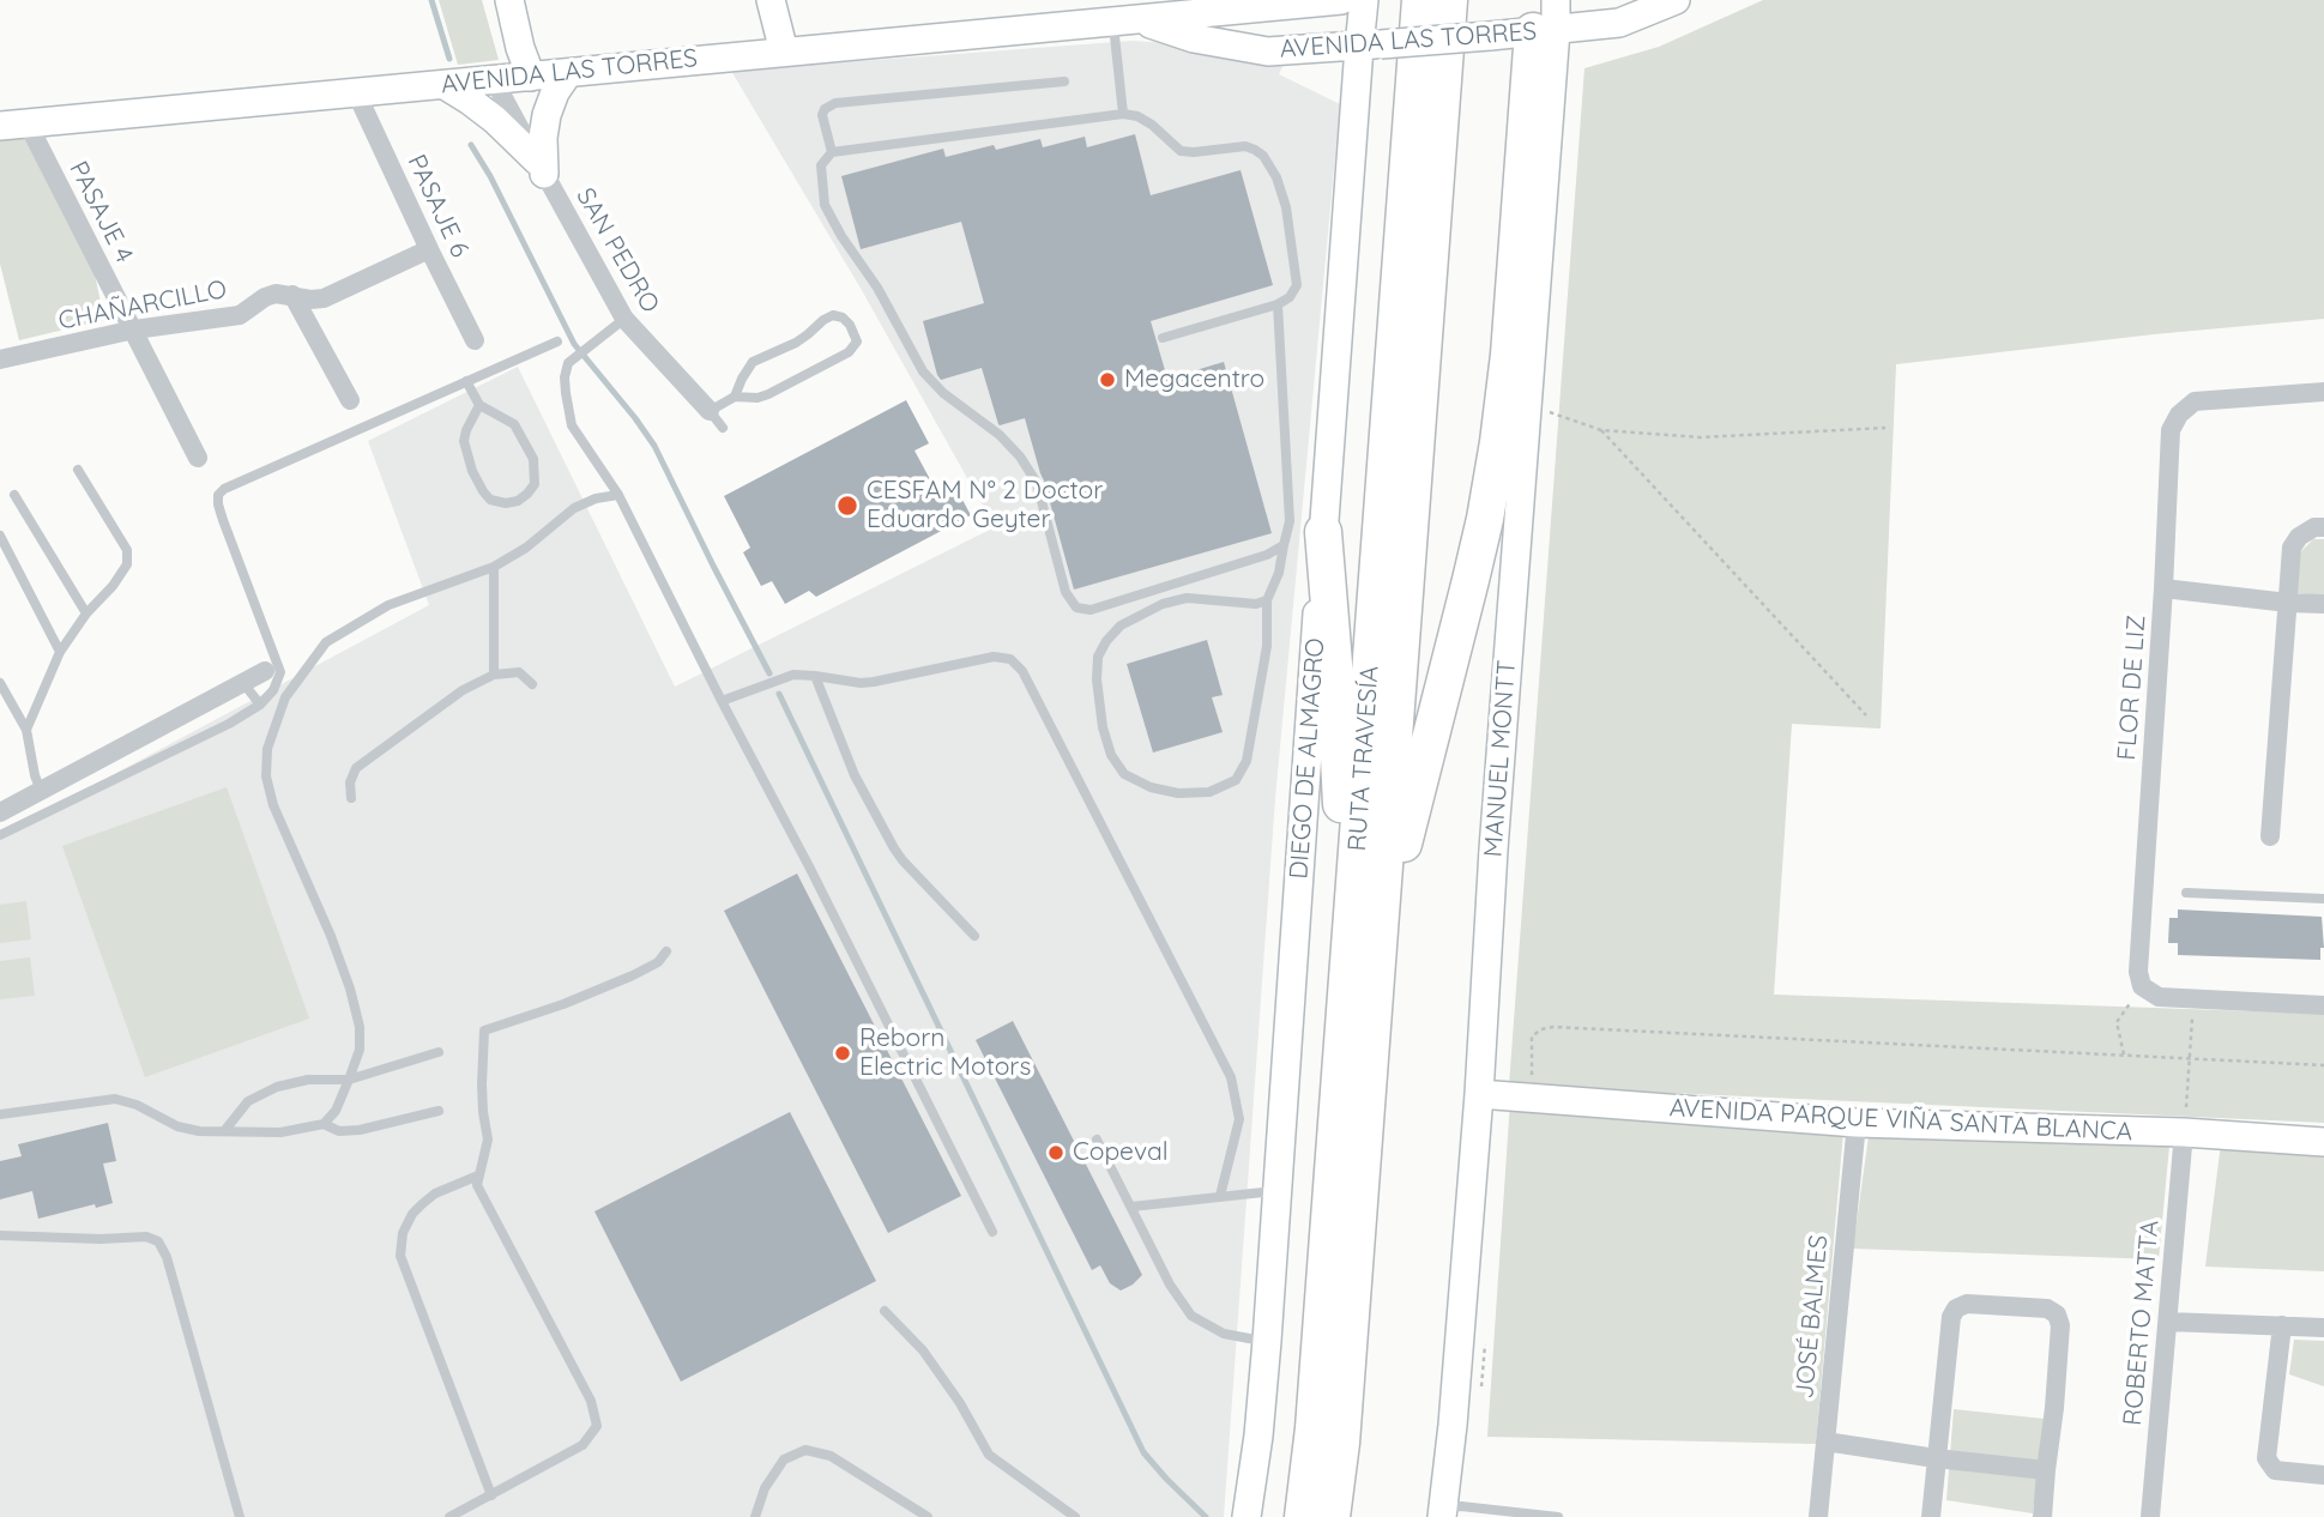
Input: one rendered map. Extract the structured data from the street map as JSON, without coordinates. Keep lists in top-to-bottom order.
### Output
{
  "streets": {
    "highway": ["RUTA TRAVESÍA"],
    "main road": [
      "AVENIDA LAS TORRES",
      "DIEGO DE ALMAGRO",
      "MANUEL MONTT",
      "AVENIDA PARQUE VIÑA SANTA BLANCA"
    ],
    "street": [
      "PASAJE 6",
      "PASAJE 4",
      "SAN PEDRO",
      "CHAÑARCILLO",
      "FLOR DE LIZ",
      "JOSÉ BALMES",
      "ROBERTO MATTA"
    ]
  },
  "crossings": [
    ["AVENIDA LAS TORRES", "PASAJE 6"],
    ["AVENIDA LAS TORRES", "PASAJE 4"],
    ["AVENIDA LAS TORRES", "SAN PEDRO"],
    ["AVENIDA LAS TORRES", "DIEGO DE ALMAGRO"],
    ["AVENIDA LAS TORRES", "MANUEL MONTT"],
    ["PASAJE 6", "CHAÑARCILLO"],
    ["PASAJE 4", "CHAÑARCILLO"],
    ["MANUEL MONTT", "AVENIDA PARQUE VIÑA SANTA BLANCA"],
    ["AVENIDA PARQUE VIÑA SANTA BLANCA", "JOSÉ BALMES"],
    ["AVENIDA PARQUE VIÑA SANTA BLANCA", "ROBERTO MATTA"]
  ],
  "places": [
    "Megacentro",
    "CESFAM N° 2 Doctor Eduardo Geyter",
    "Reborn Electric Motors",
    "Copeval"
  ]
}
